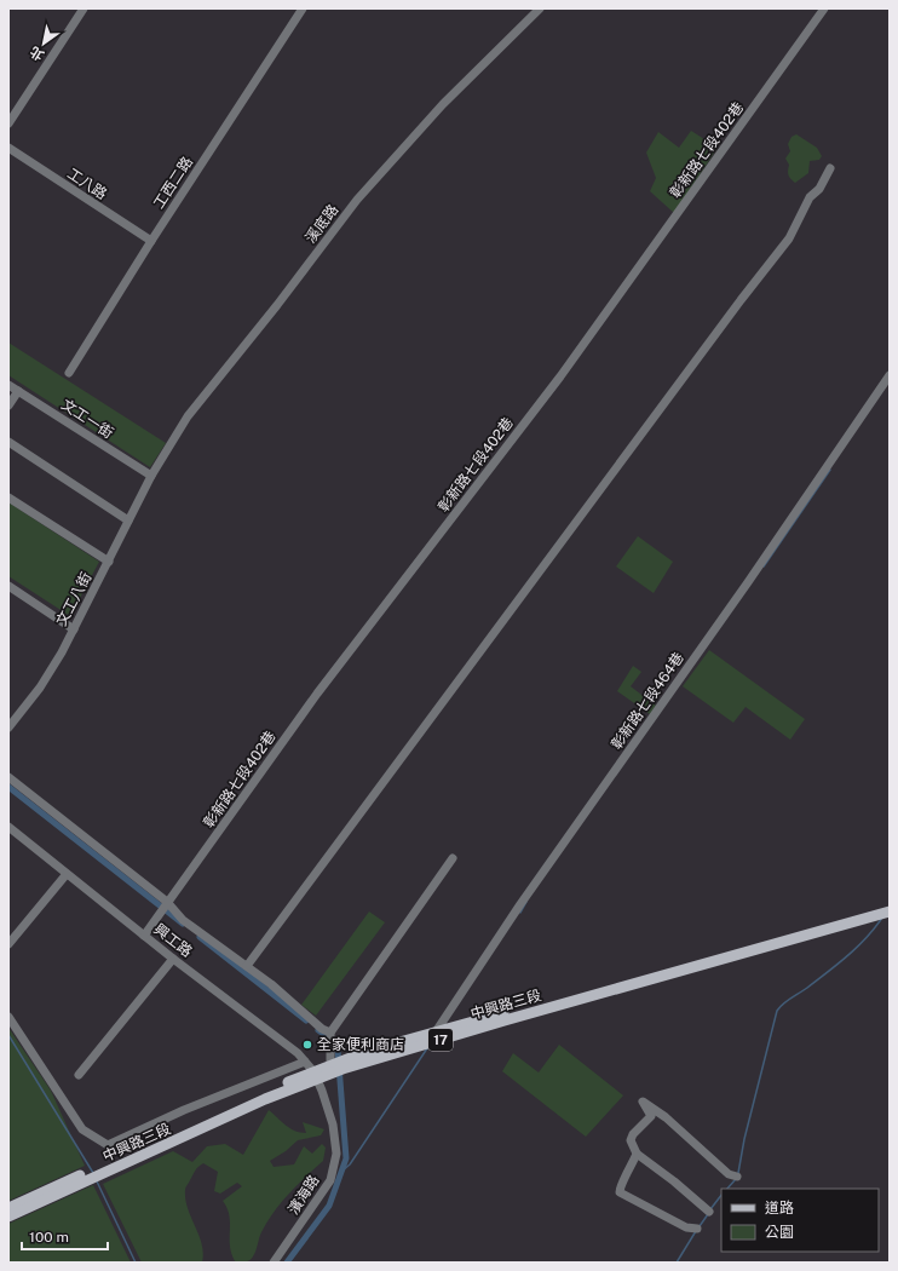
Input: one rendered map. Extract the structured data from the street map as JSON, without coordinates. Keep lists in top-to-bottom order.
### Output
{
  "streets": {
    "main road": ["中興路三段", "17"],
    "street": [
      "彰新路七段402巷",
      "工西二路",
      "工八路",
      "溪底路",
      "文工一街",
      "文工八街",
      "彰新路七段464巷",
      "興工路",
      "濱海路"
    ]
  },
  "crossings": [
    ["彰新路七段402巷", "興工路"],
    ["工西二路", "工八路"],
    ["溪底路", "文工一街"],
    ["溪底路", "文工八街"],
    ["文工一街", "文工八街"],
    ["彰新路七段464巷", "中興路三段"],
    ["興工路", "中興路三段"],
    ["興工路", "濱海路"],
    ["中興路三段", "濱海路"]
  ],
  "places": ["全家便利商店"],
  "legend": ["道路", "公園"],
  "scale_bar": "100 m",
  "north": "bottom left"
}
